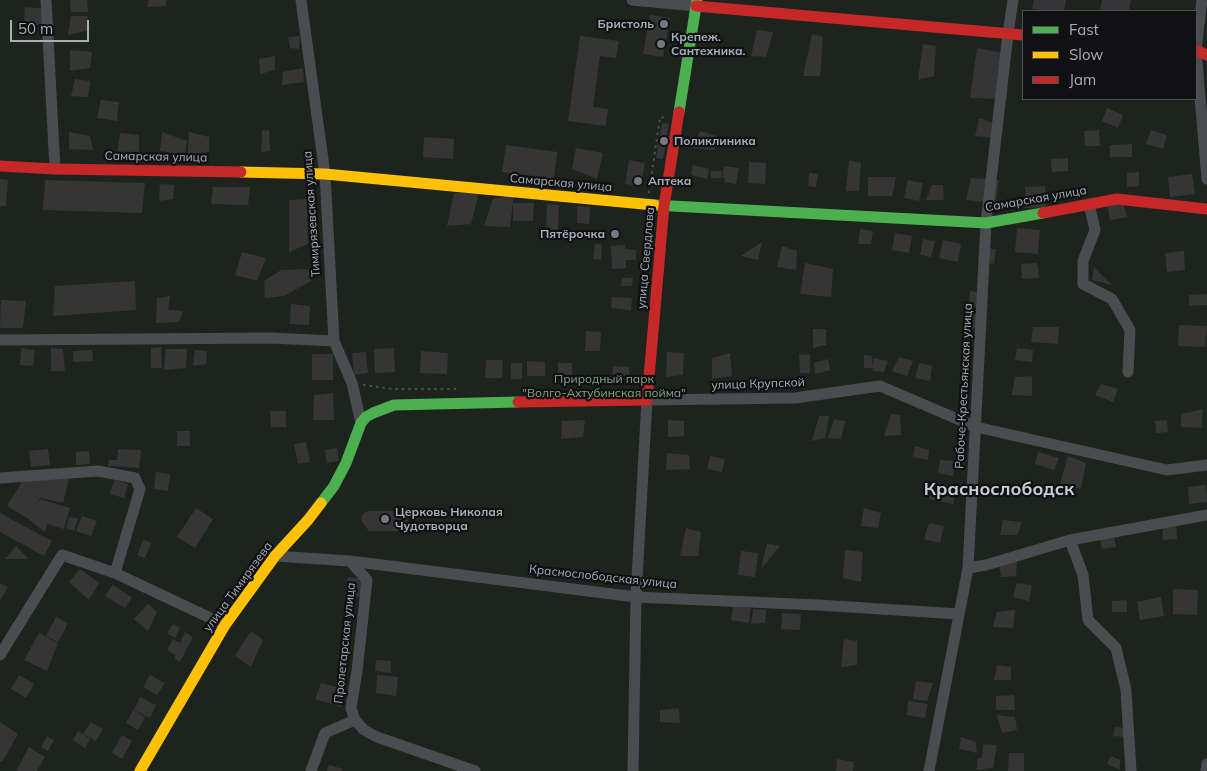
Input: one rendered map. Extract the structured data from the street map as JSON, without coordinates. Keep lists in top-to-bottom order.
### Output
{
  "streets": {
    "street": [
      "Самарская улица",
      "Тимирязевская улица",
      "улица Свердлова",
      "улица Крупской",
      "Рабоче-Крестьянская улица",
      "Краснослободская улица",
      "улица Тимирязева",
      "Пролетарская улица"
    ]
  },
  "crossings": [
    ["Самарская улица", "Тимирязевская улица"],
    ["Самарская улица", "улица Свердлова"],
    ["Самарская улица", "Рабоче-Крестьянская улица"],
    ["Тимирязевская улица", "улица Крупской"],
    ["Тимирязевская улица", "улица Тимирязева"],
    ["улица Свердлова", "улица Крупской"],
    ["улица Крупской", "Рабоче-Крестьянская улица"],
    ["улица Крупской", "улица Тимирязева"],
    ["Рабоче-Крестьянская улица", "Краснослободская улица"],
    ["Краснослободская улица", "улица Тимирязева"],
    ["Краснослободская улица", "Пролетарская улица"]
  ],
  "districts": ["Краснослободск"],
  "parks": ["Природный парк \"Волго-Ахтубинская пойма\""],
  "places": [
    "Бристоль",
    "Крепеж. Сантехника.",
    "Поликлиника",
    "Аптека",
    "Пятёрочка",
    "Церковь Николая Чудотворца"
  ],
  "legend": ["Fast", "Slow", "Jam"],
  "scale_bar": "50 m"
}
